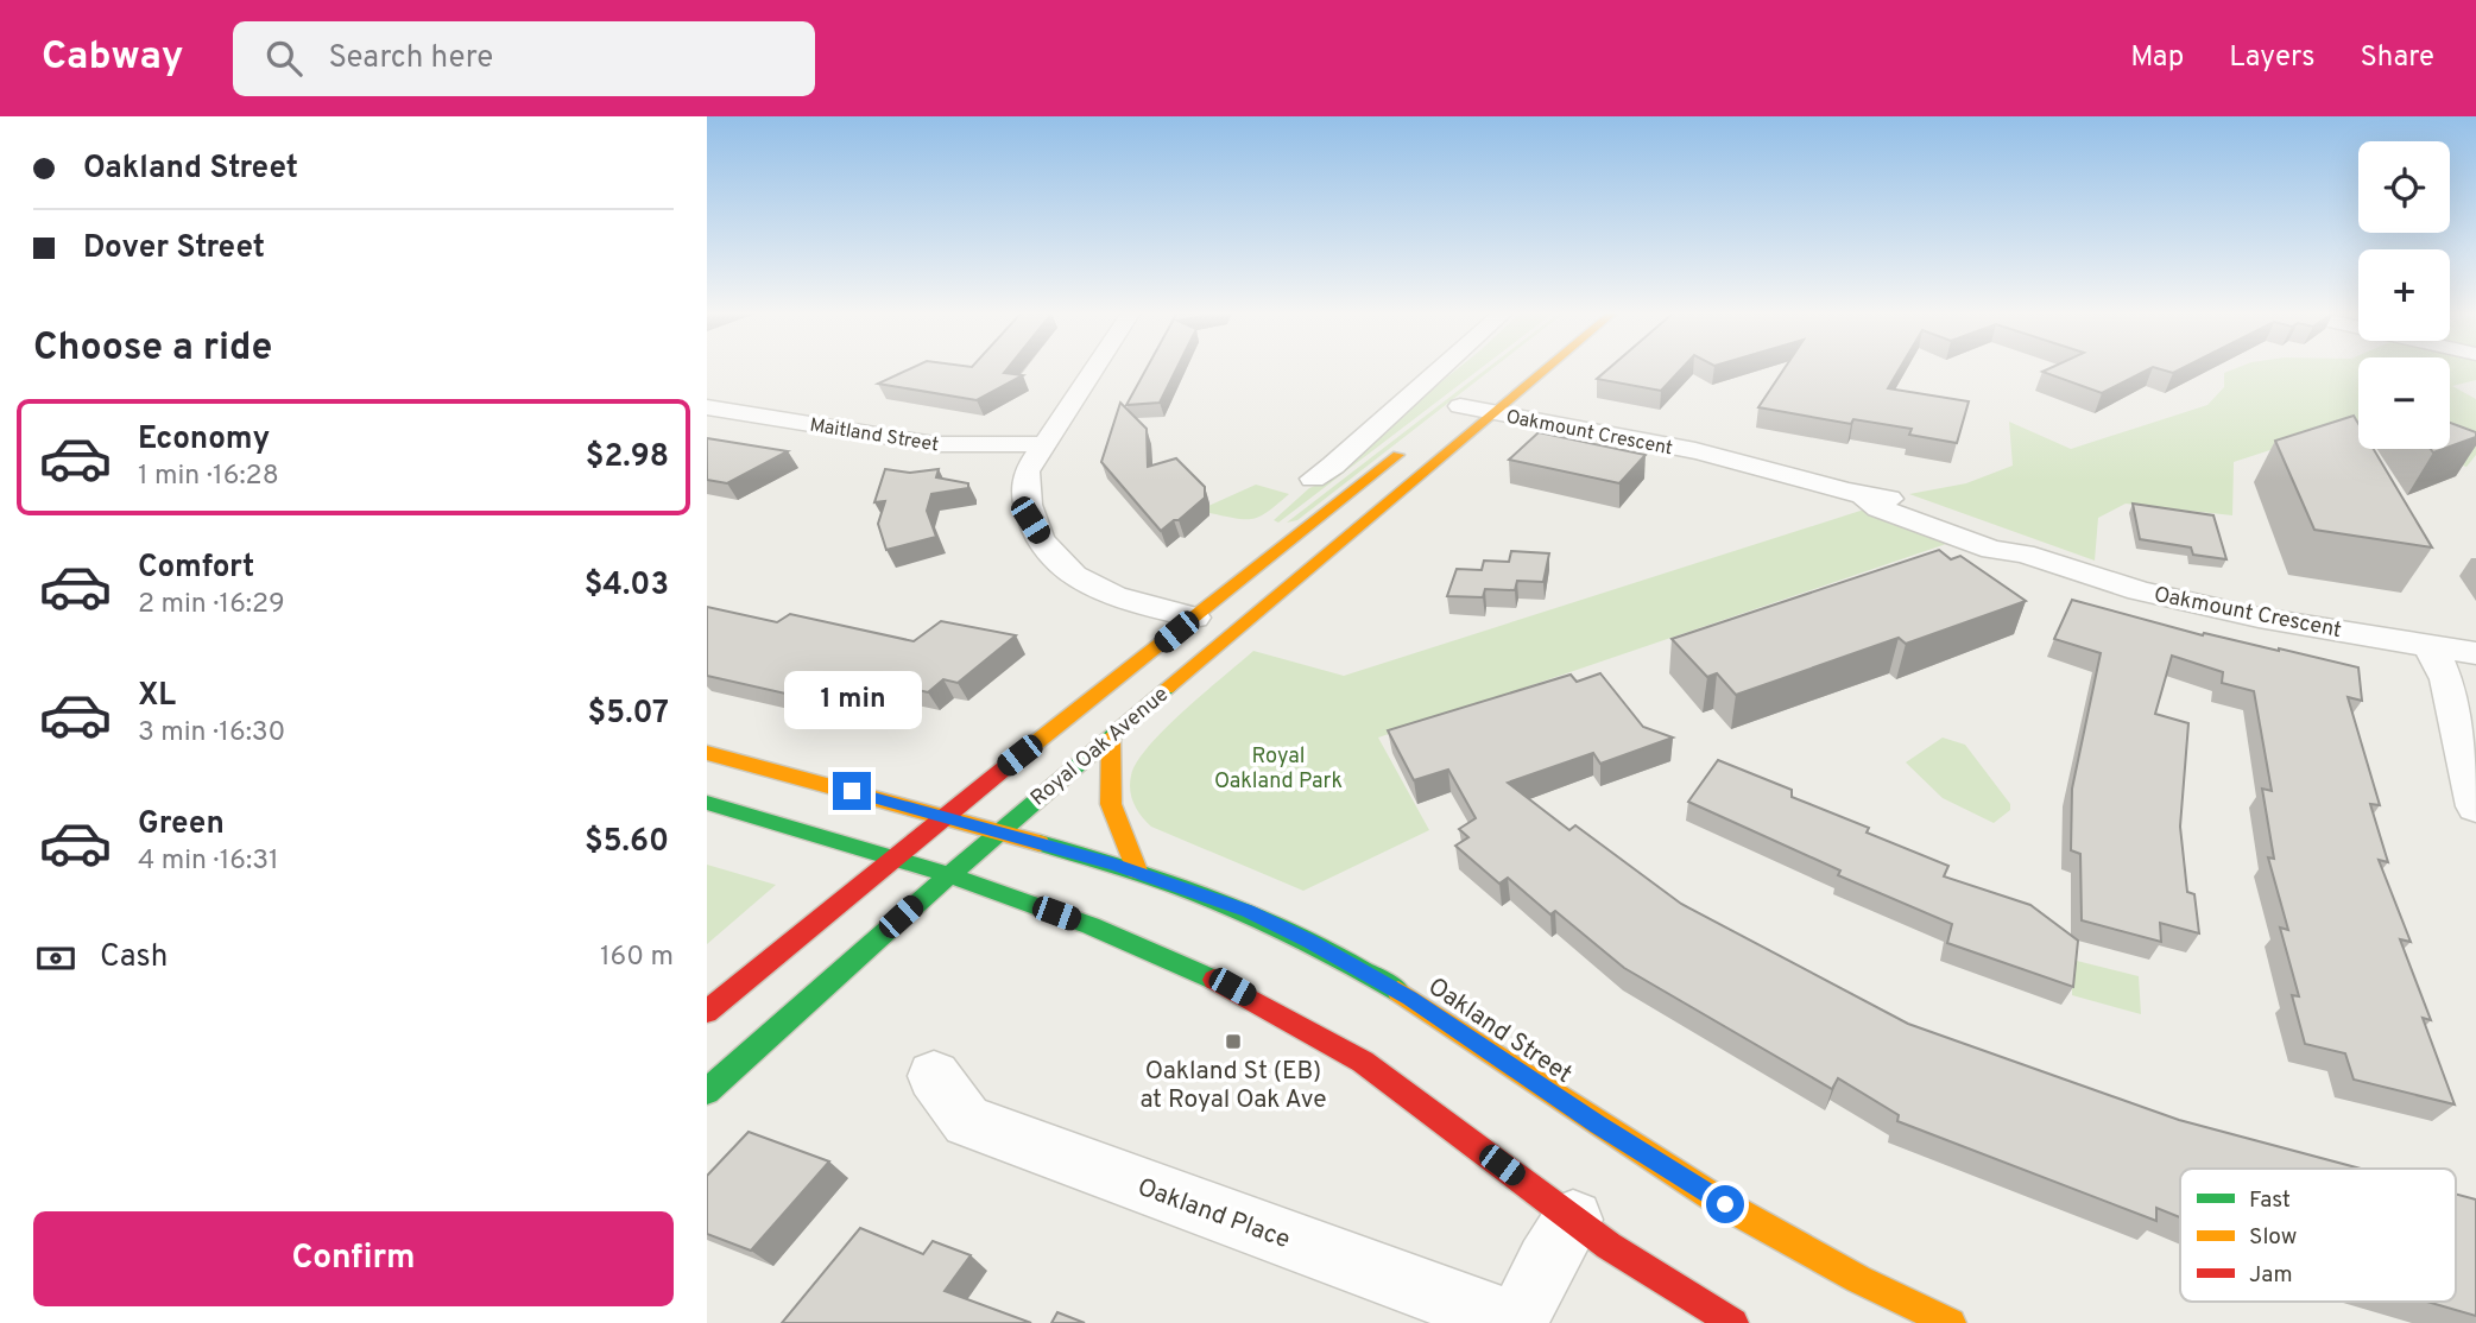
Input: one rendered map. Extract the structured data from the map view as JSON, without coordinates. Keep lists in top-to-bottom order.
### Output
{
  "streets": {
    "main road": ["Royal Oak Avenue", "Oakland Street"],
    "street": ["Oakmount Crescent", "Maitland Street", "Oakland Place"]
  },
  "crossings": [
    ["Oakmount Crescent", "Royal Oak Avenue"],
    ["Royal Oak Avenue", "Oakland Street"]
  ],
  "parks": ["Royal Oakland Park"],
  "places": {
    "transit": ["Oakland St (EB) at Royal Oak Ave"]
  },
  "legend": ["Fast", "Slow", "Jam"],
  "page": {
    "header": "Cabway",
    "search": "Search here",
    "nav": ["Map", "Layers", "Share"],
    "banner": ["Oakland Street", "Dover Street"],
    "map_buttons": ["+", "−"],
    "heading": "Choose a ride",
    "list": [
      {
        "name": "Economy",
        "note": "1 min · 16:28",
        "value": "$2.98"
      },
      {
        "name": "Comfort",
        "note": "2 min · 16:29",
        "value": "$4.03"
      },
      {
        "name": "XL",
        "note": "3 min · 16:30",
        "value": "$5.07"
      },
      {
        "name": "Green",
        "note": "4 min · 16:31",
        "value": "$5.60"
      }
    ],
    "bubble": "1 min",
    "pay": ["Cash", "160 m"],
    "buttons": "Confirm"
  }
}
